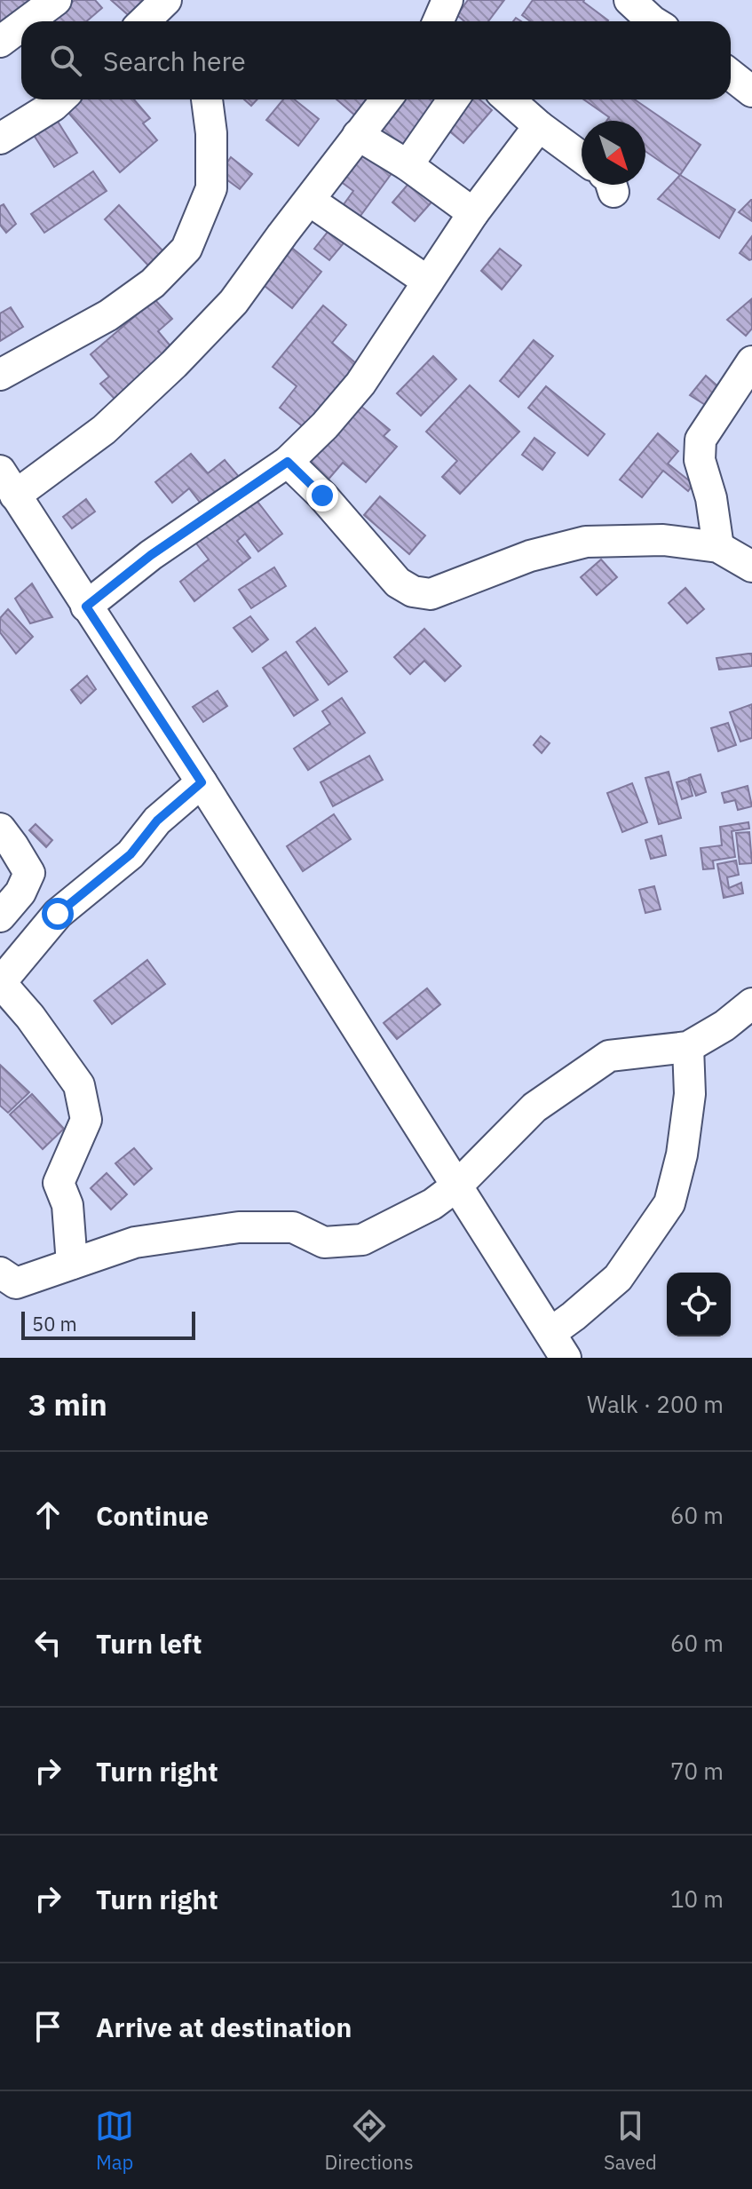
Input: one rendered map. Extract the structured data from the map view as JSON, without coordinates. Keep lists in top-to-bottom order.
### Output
{
  "scale_bar": "50 m",
  "north": "bottom right",
  "page": {
    "search": "Search here",
    "scale": "50 m",
    "heading": ["3 min", "Walk · 200 m"],
    "list": [
      ["Continue", "60 m"],
      ["Turn left", "60 m"],
      ["Turn right", "70 m"],
      ["Turn right", "10 m"],
      "Arrive at destination"
    ],
    "nav": ["Map", "Directions", "Saved"]
  }
}
